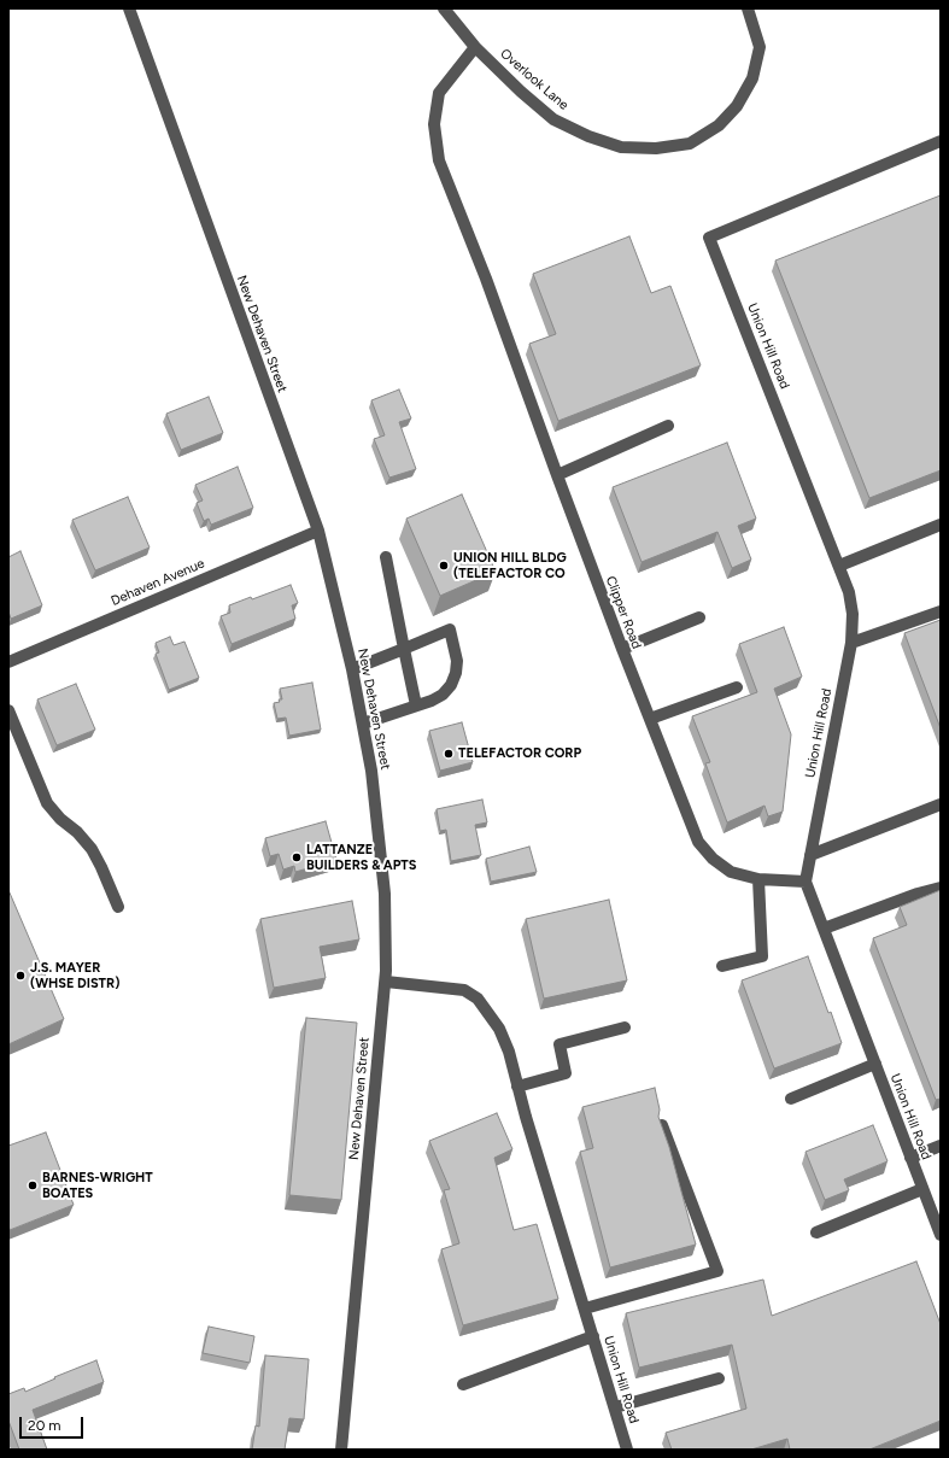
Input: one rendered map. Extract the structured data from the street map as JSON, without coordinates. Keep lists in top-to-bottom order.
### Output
{
  "streets": {
    "street": [
      "Overlook Lane",
      "New Dehaven Street",
      "Union Hill Road",
      "Dehaven Avenue",
      "Clipper Road"
    ]
  },
  "crossings": [
    ["Overlook Lane", "Clipper Road"],
    ["New Dehaven Street", "Union Hill Road"],
    ["New Dehaven Street", "Dehaven Avenue"],
    ["Union Hill Road", "Clipper Road"]
  ],
  "places": [
    "UNION HILL BLDG (TELEFACTOR CO",
    "TELEFACTOR CORP",
    "LATTANZE BUILDERS & APTS",
    "J.S. MAYER (WHSE DISTR)",
    "BARNES-WRIGHT BOATES"
  ],
  "scale_bar": "20 m"
}
